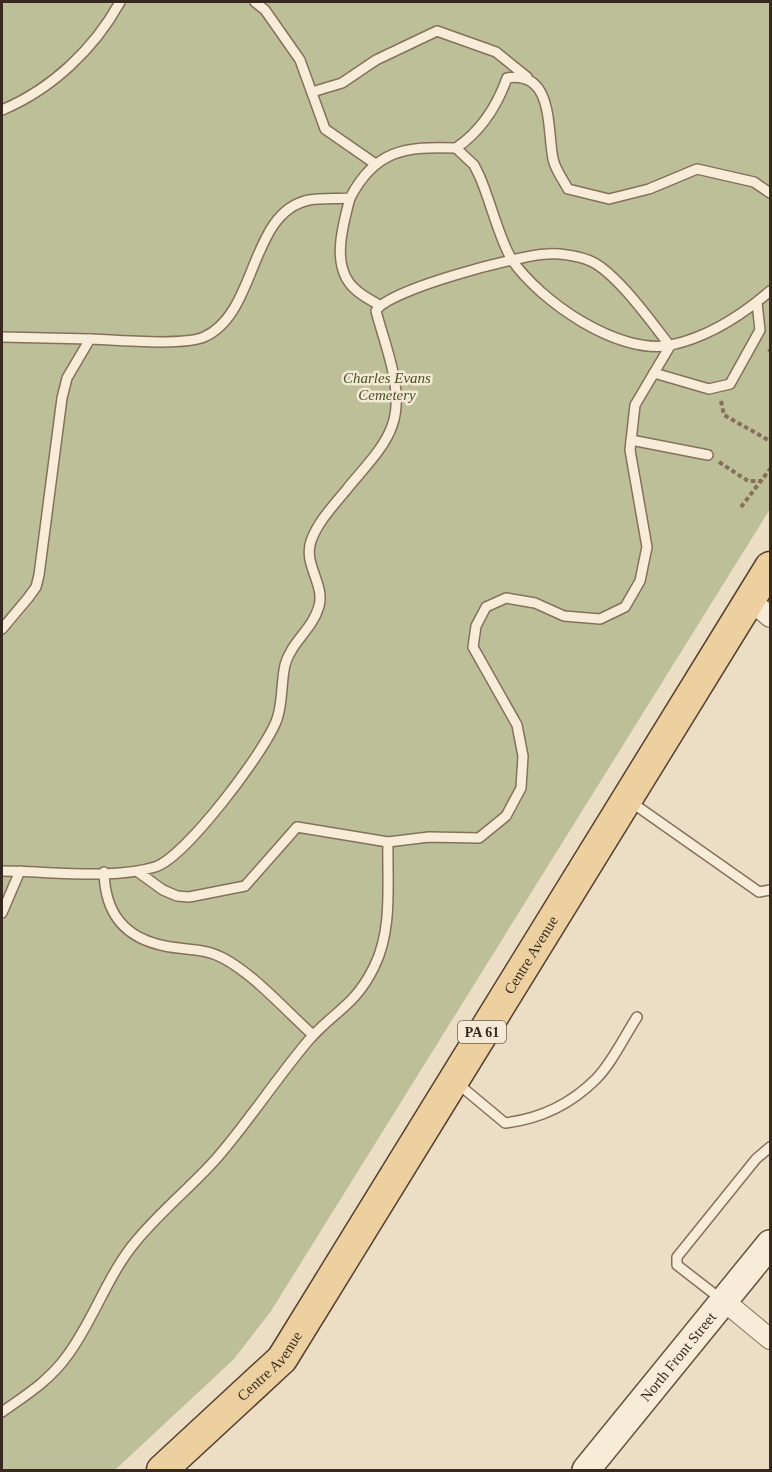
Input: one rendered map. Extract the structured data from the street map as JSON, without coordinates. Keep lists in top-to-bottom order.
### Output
{
  "streets": {
    "main road": ["Centre Avenue", "PA 61"],
    "street": ["North Front Street"]
  },
  "parks": ["Charles Evans Cemetery"]
}
